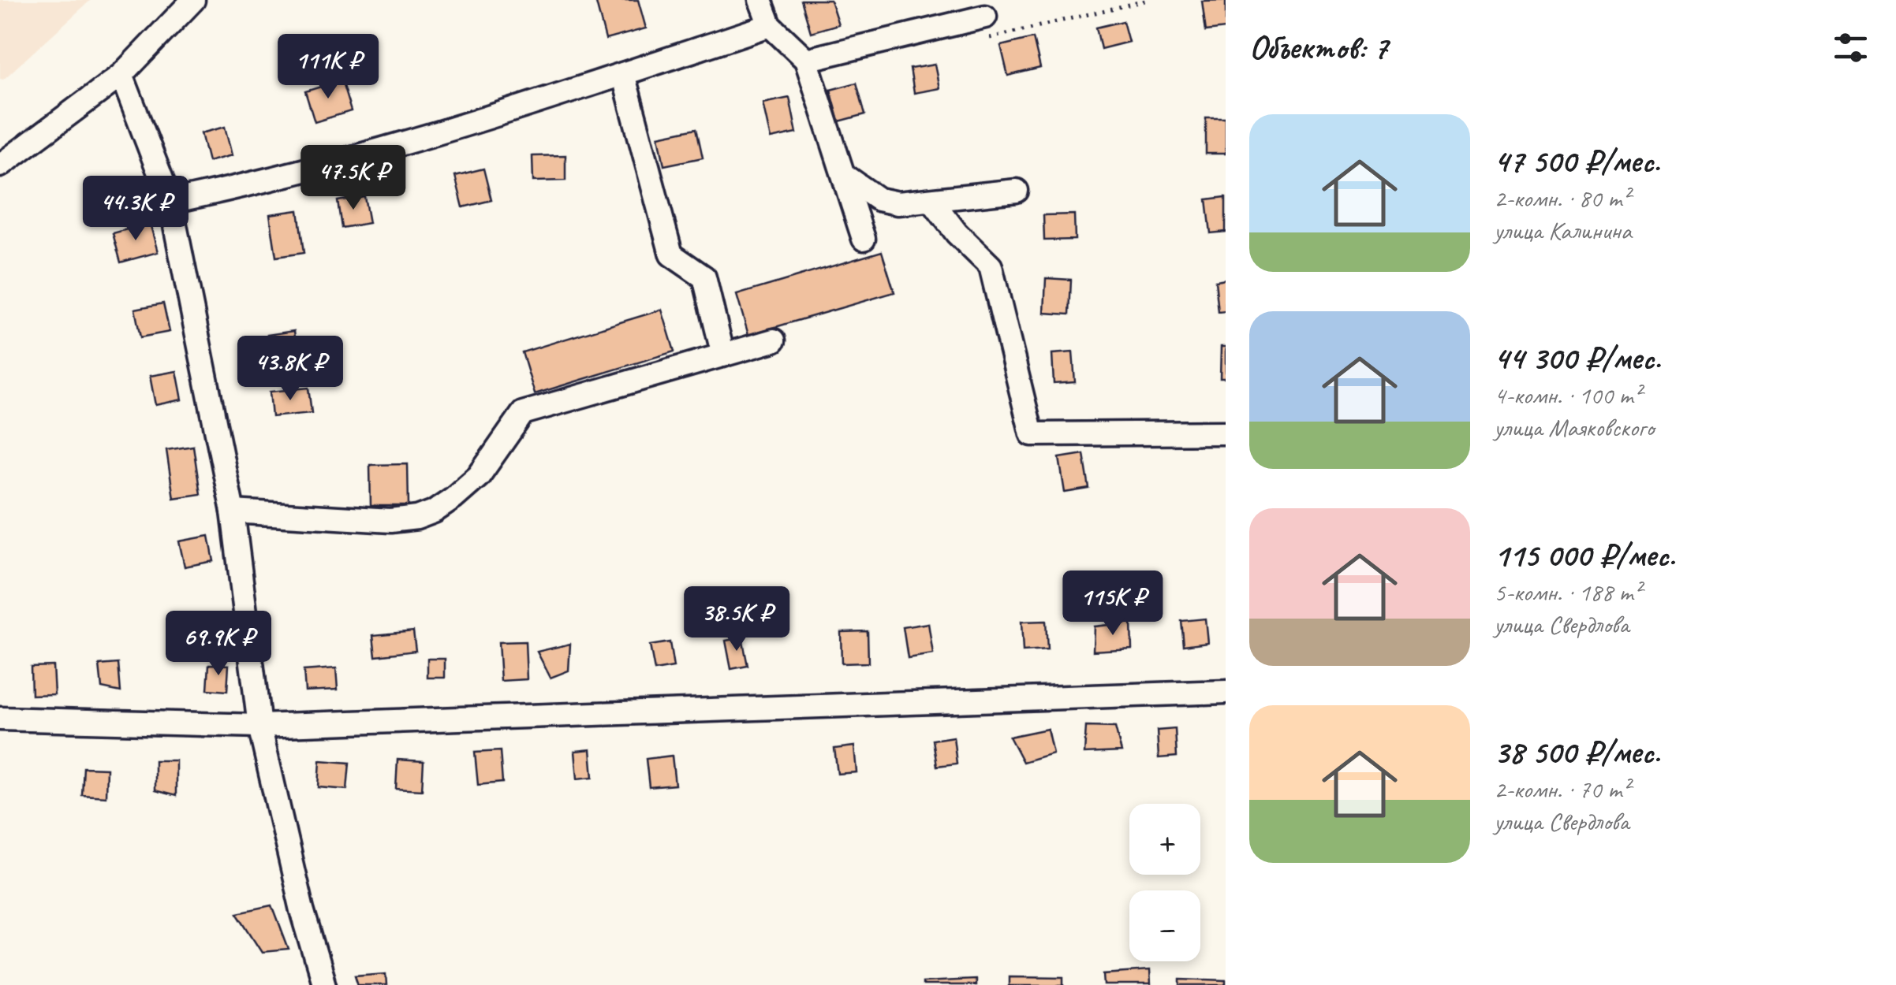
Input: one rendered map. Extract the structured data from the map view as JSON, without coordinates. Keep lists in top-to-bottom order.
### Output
{
  "page": {
    "heading": "Объектов: 7",
    "price": [
      "111K ₽",
      "47.5K ₽",
      "44.3K ₽",
      "43.8K ₽",
      "115K ₽",
      "38.5K ₽",
      "69.9K ₽"
    ],
    "list": [
      {
        "name": "47 500 ₽/мес.",
        "note": "2-комн. · 80 m² · улица Калинина"
      },
      {
        "name": "44 300 ₽/мес.",
        "note": "4-комн. · 100 m² · улица Маяковского"
      },
      {
        "name": "115 000 ₽/мес.",
        "note": "5-комн. · 188 m² · улица Свердлова"
      },
      {
        "name": "38 500 ₽/мес.",
        "note": "2-комн. · 70 m² · улица Свердлова"
      }
    ],
    "map_buttons": ["+", "−"]
  }
}
